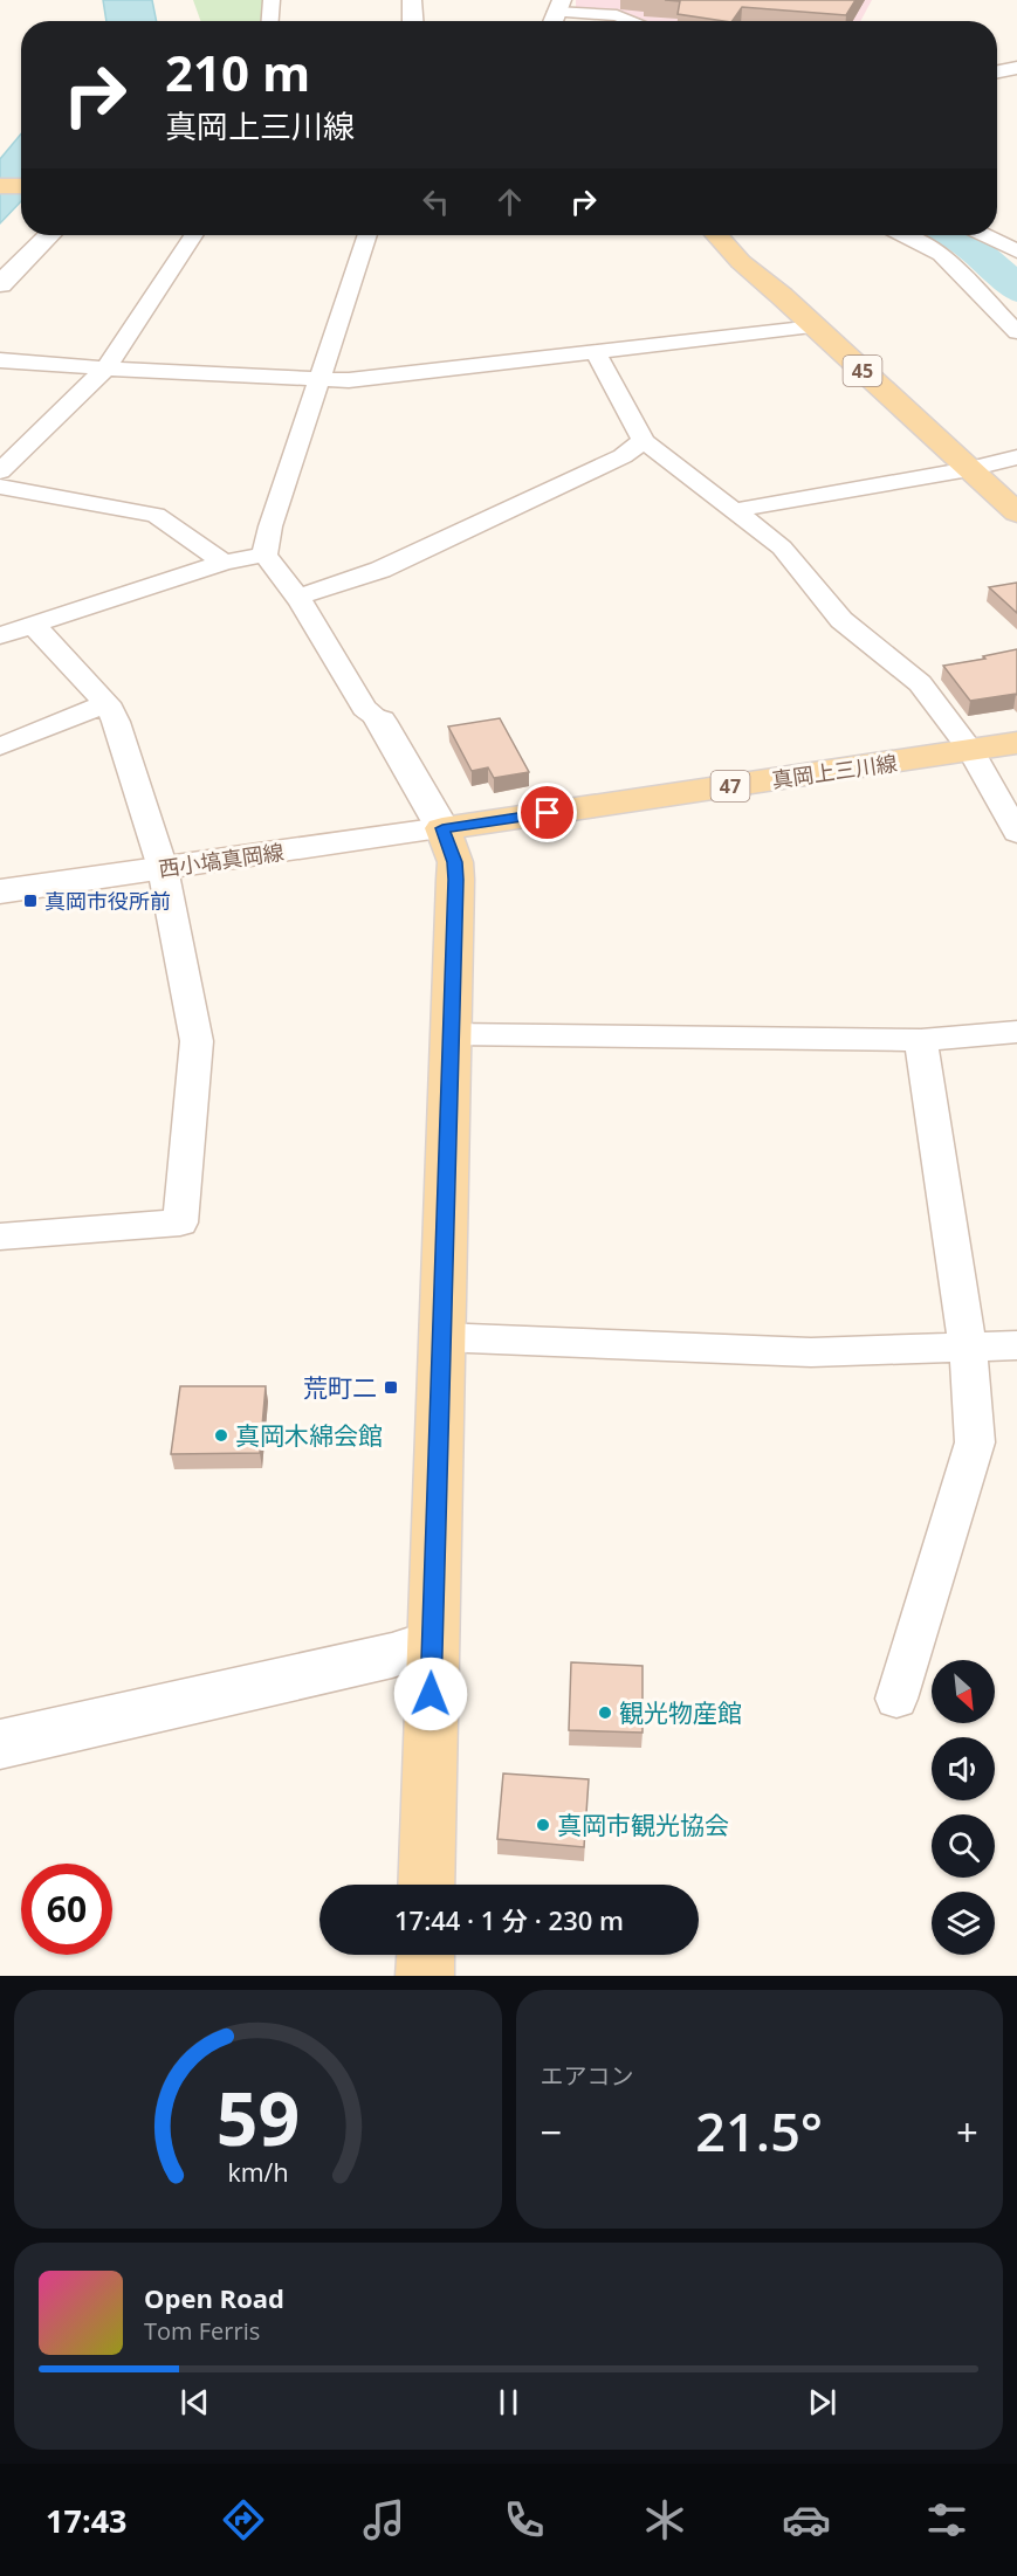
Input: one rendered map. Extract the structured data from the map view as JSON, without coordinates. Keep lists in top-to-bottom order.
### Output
{
  "streets": {
    "main road": ["45", "真岡上三川線", "47"],
    "street": ["西小塙真岡線"]
  },
  "crossings": [
    ["真岡上三川線", "西小塙真岡線"]
  ],
  "places": {
    "transit": ["真岡市役所前", "荒町二"],
    "other": ["真岡木綿会館", "観光物産館", "真岡市観光協会"]
  },
  "north": "bottom right",
  "page": {
    "turn": ["210 m", "真岡上三川線"],
    "limit": "60",
    "trip": "17:44 · 1 分 · 230 m",
    "tile": "エアコン",
    "heat": ["−", "21.5°", "+"],
    "song": ["Open Road", "Tom Ferris"],
    "tabs": "17:43",
    "gauge": ["59", "km/h"]
  }
}
